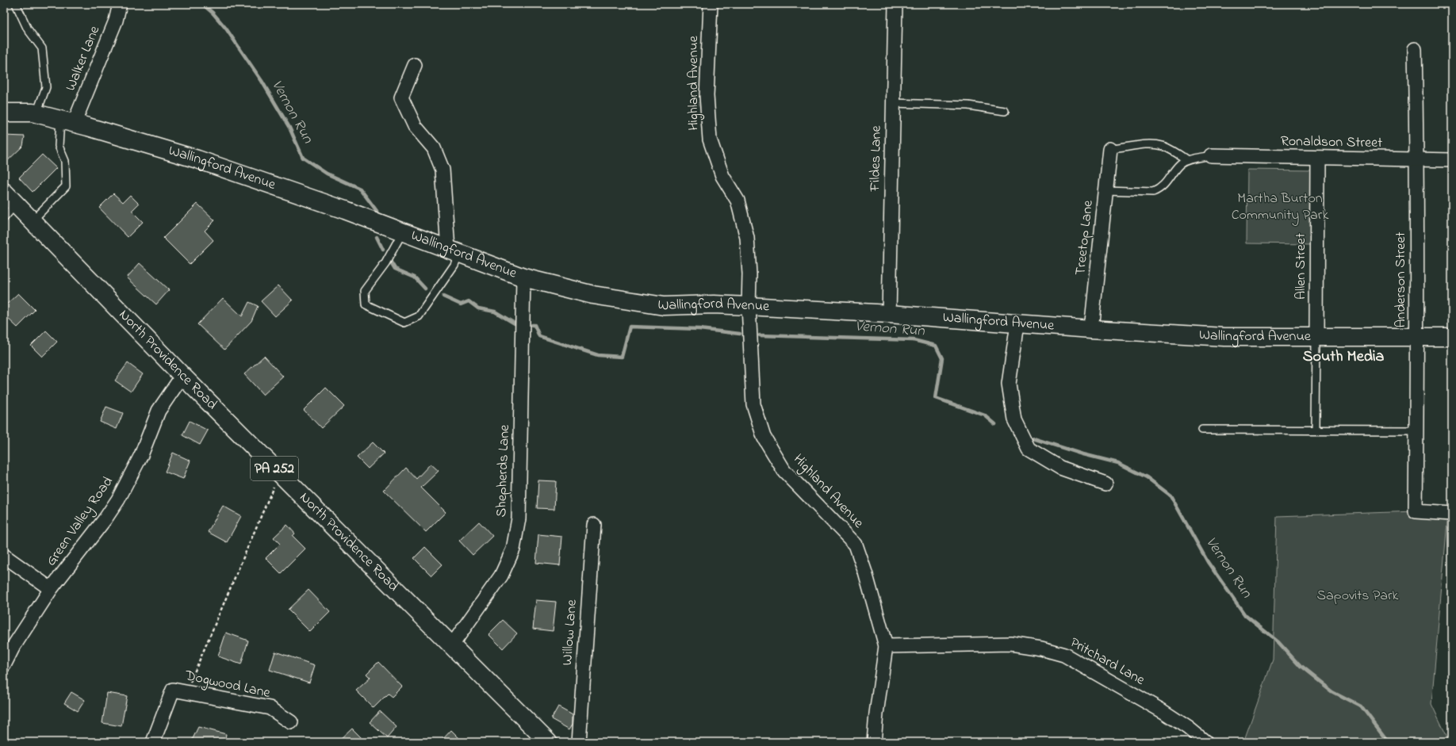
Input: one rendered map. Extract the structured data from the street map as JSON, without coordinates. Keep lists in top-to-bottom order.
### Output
{
  "streets": {
    "street": [
      "Walker Lane",
      "Highland Avenue",
      "Ronaldson Street",
      "Fildes Lane",
      "Wallingford Avenue",
      "Treetop Lane",
      "Allen Street",
      "Anderson Street",
      "North Providence Road",
      "PA 252",
      "Shepherds Lane",
      "Green Valley Road",
      "Willow Lane",
      "Pritchard Lane",
      "Dogwood Lane"
    ]
  },
  "crossings": [
    ["Walker Lane", "Wallingford Avenue"],
    ["Highland Avenue", "Wallingford Avenue"],
    ["Highland Avenue", "Pritchard Lane"],
    ["Ronaldson Street", "Allen Street"],
    ["Ronaldson Street", "Anderson Street"],
    ["Fildes Lane", "Wallingford Avenue"],
    ["Wallingford Avenue", "Treetop Lane"],
    ["Wallingford Avenue", "Allen Street"],
    ["Wallingford Avenue", "Anderson Street"],
    ["Wallingford Avenue", "Shepherds Lane"],
    ["North Providence Road", "Shepherds Lane"],
    ["North Providence Road", "Green Valley Road"]
  ],
  "districts": ["South Media"],
  "water": ["Vernon Run"],
  "parks": ["Martha Burton Community Park", "Sapovits Park"]
}
